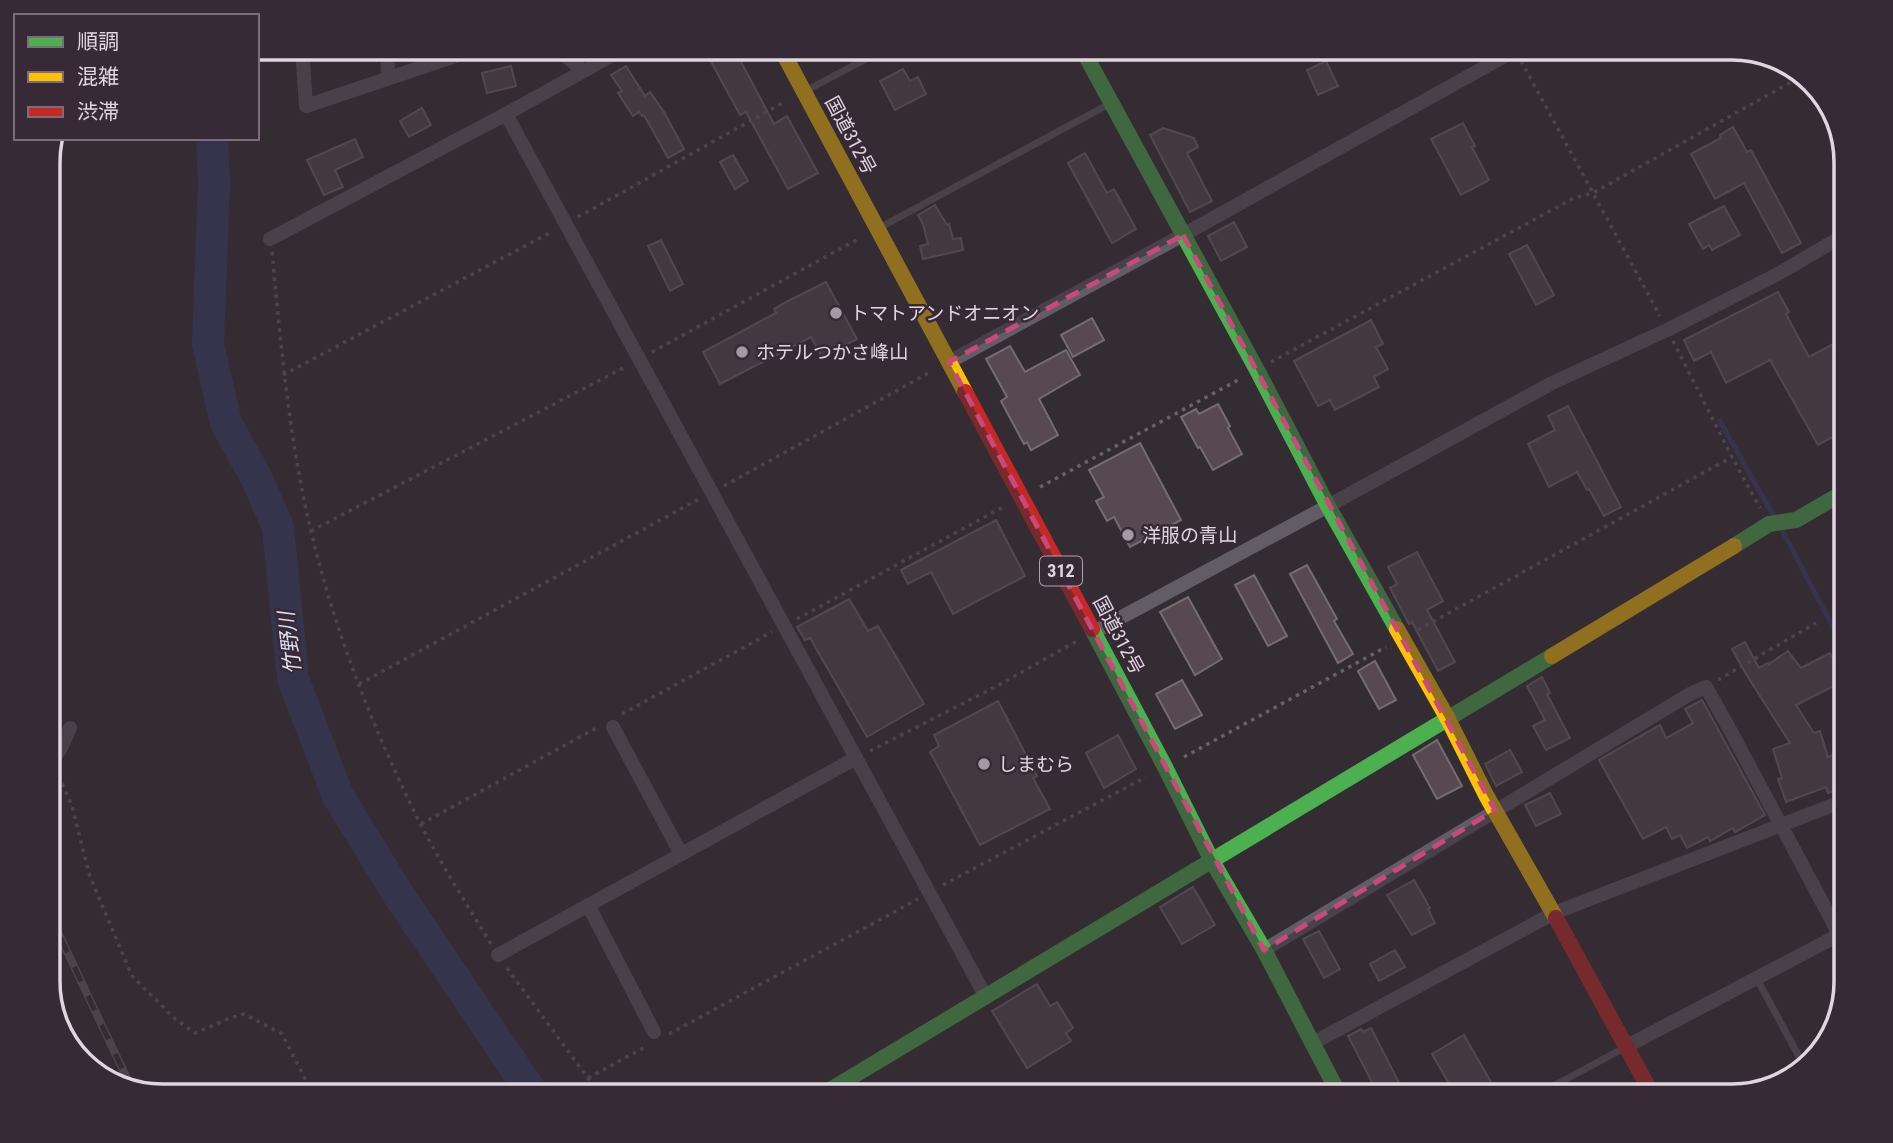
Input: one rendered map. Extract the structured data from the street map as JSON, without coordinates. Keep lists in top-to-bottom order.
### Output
{
  "streets": {
    "main road": ["国道312号", "312"]
  },
  "water": ["竹野川"],
  "places": [
    "トマトアンドオニオン",
    "ホテルつかさ峰山",
    "洋服の青山",
    "しまむら"
  ],
  "legend": ["順調", "混雑", "渋滞"]
}
